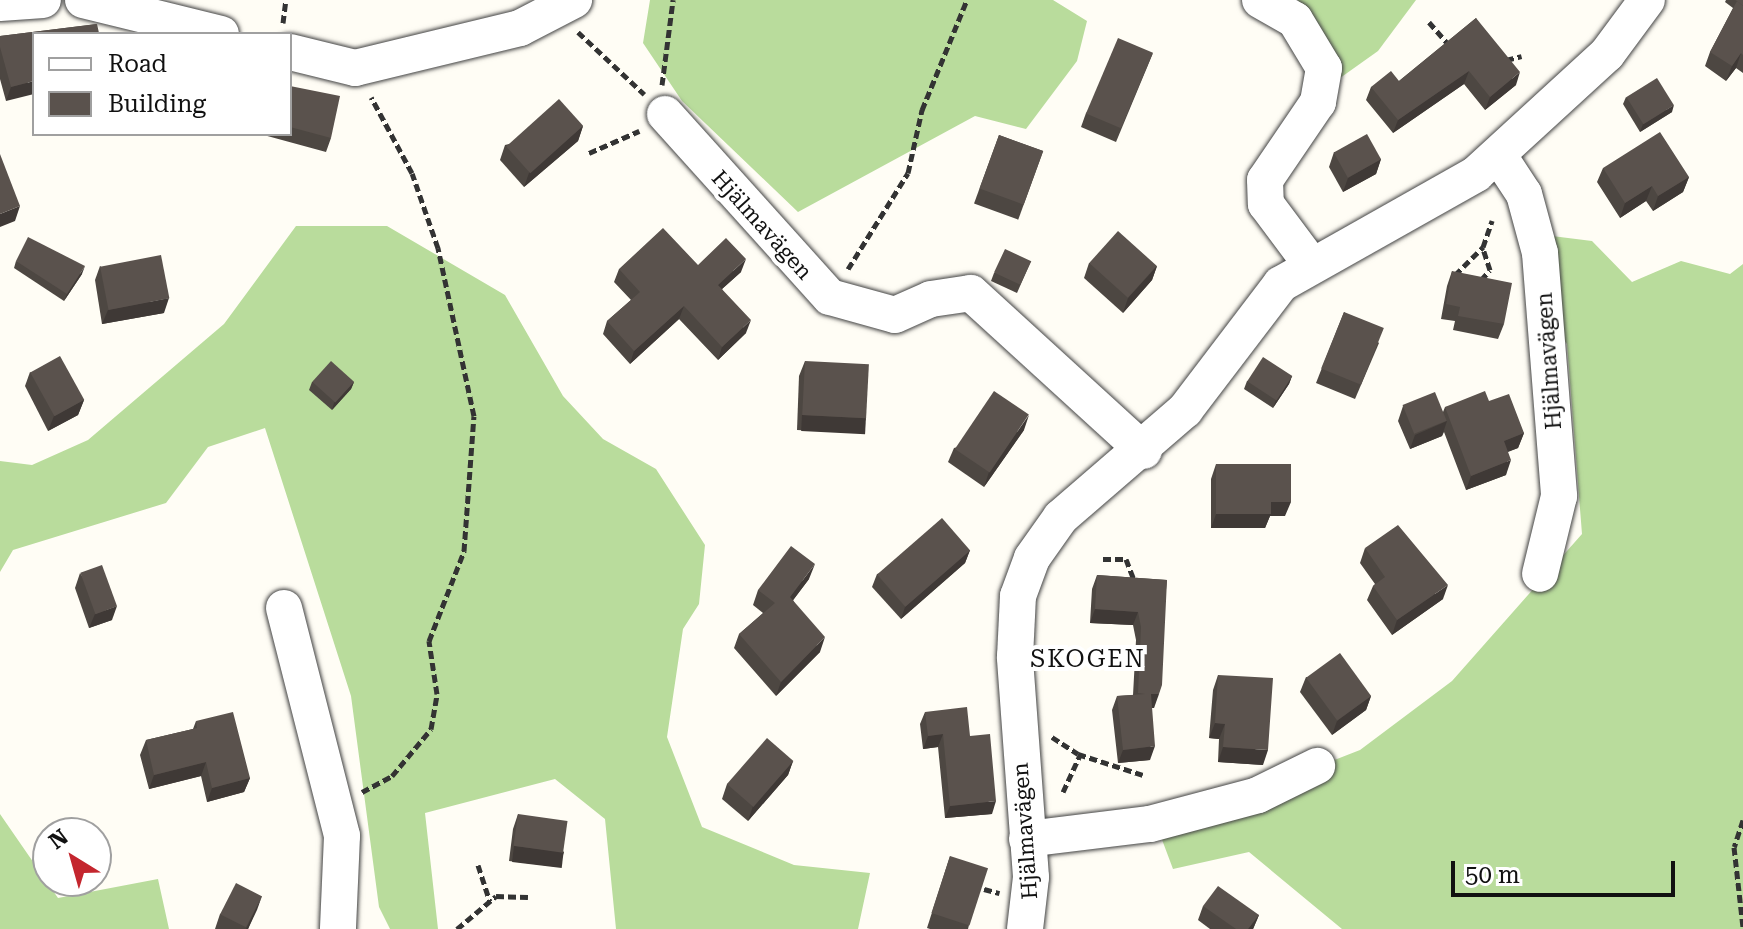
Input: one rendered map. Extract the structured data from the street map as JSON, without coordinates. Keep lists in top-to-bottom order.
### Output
{
  "streets": {
    "street": ["Hjälmavägen"]
  },
  "districts": ["SKOGEN"],
  "legend": ["Road", "Building"],
  "scale_bar": "50 m",
  "north": "top left"
}
